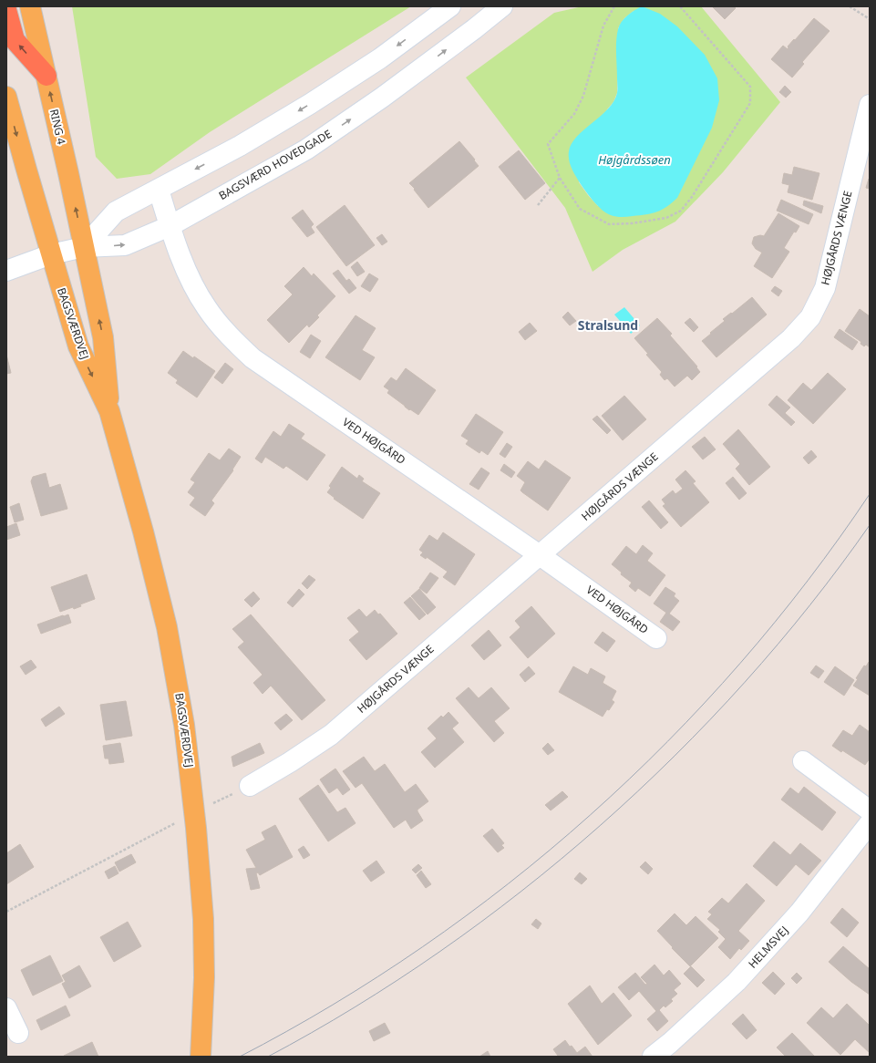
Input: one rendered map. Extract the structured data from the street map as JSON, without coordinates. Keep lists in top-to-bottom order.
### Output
{
  "streets": {
    "main road": ["RING 4", "BAGSVÆRDVEJ"],
    "street": [
      "BAGSVÆRD HOVEDGADE",
      "HØJGÅRDS VÆNGE",
      "VED HØJGÅRD",
      "HELMSVEJ"
    ]
  },
  "crossings": [
    ["RING 4", "BAGSVÆRD HOVEDGADE"],
    ["RING 4", "BAGSVÆRDVEJ"],
    ["BAGSVÆRD HOVEDGADE", "BAGSVÆRDVEJ"],
    ["BAGSVÆRD HOVEDGADE", "VED HØJGÅRD"],
    ["HØJGÅRDS VÆNGE", "VED HØJGÅRD"]
  ],
  "districts": ["Stralsund"],
  "water": ["Højgårdssøen"]
}
